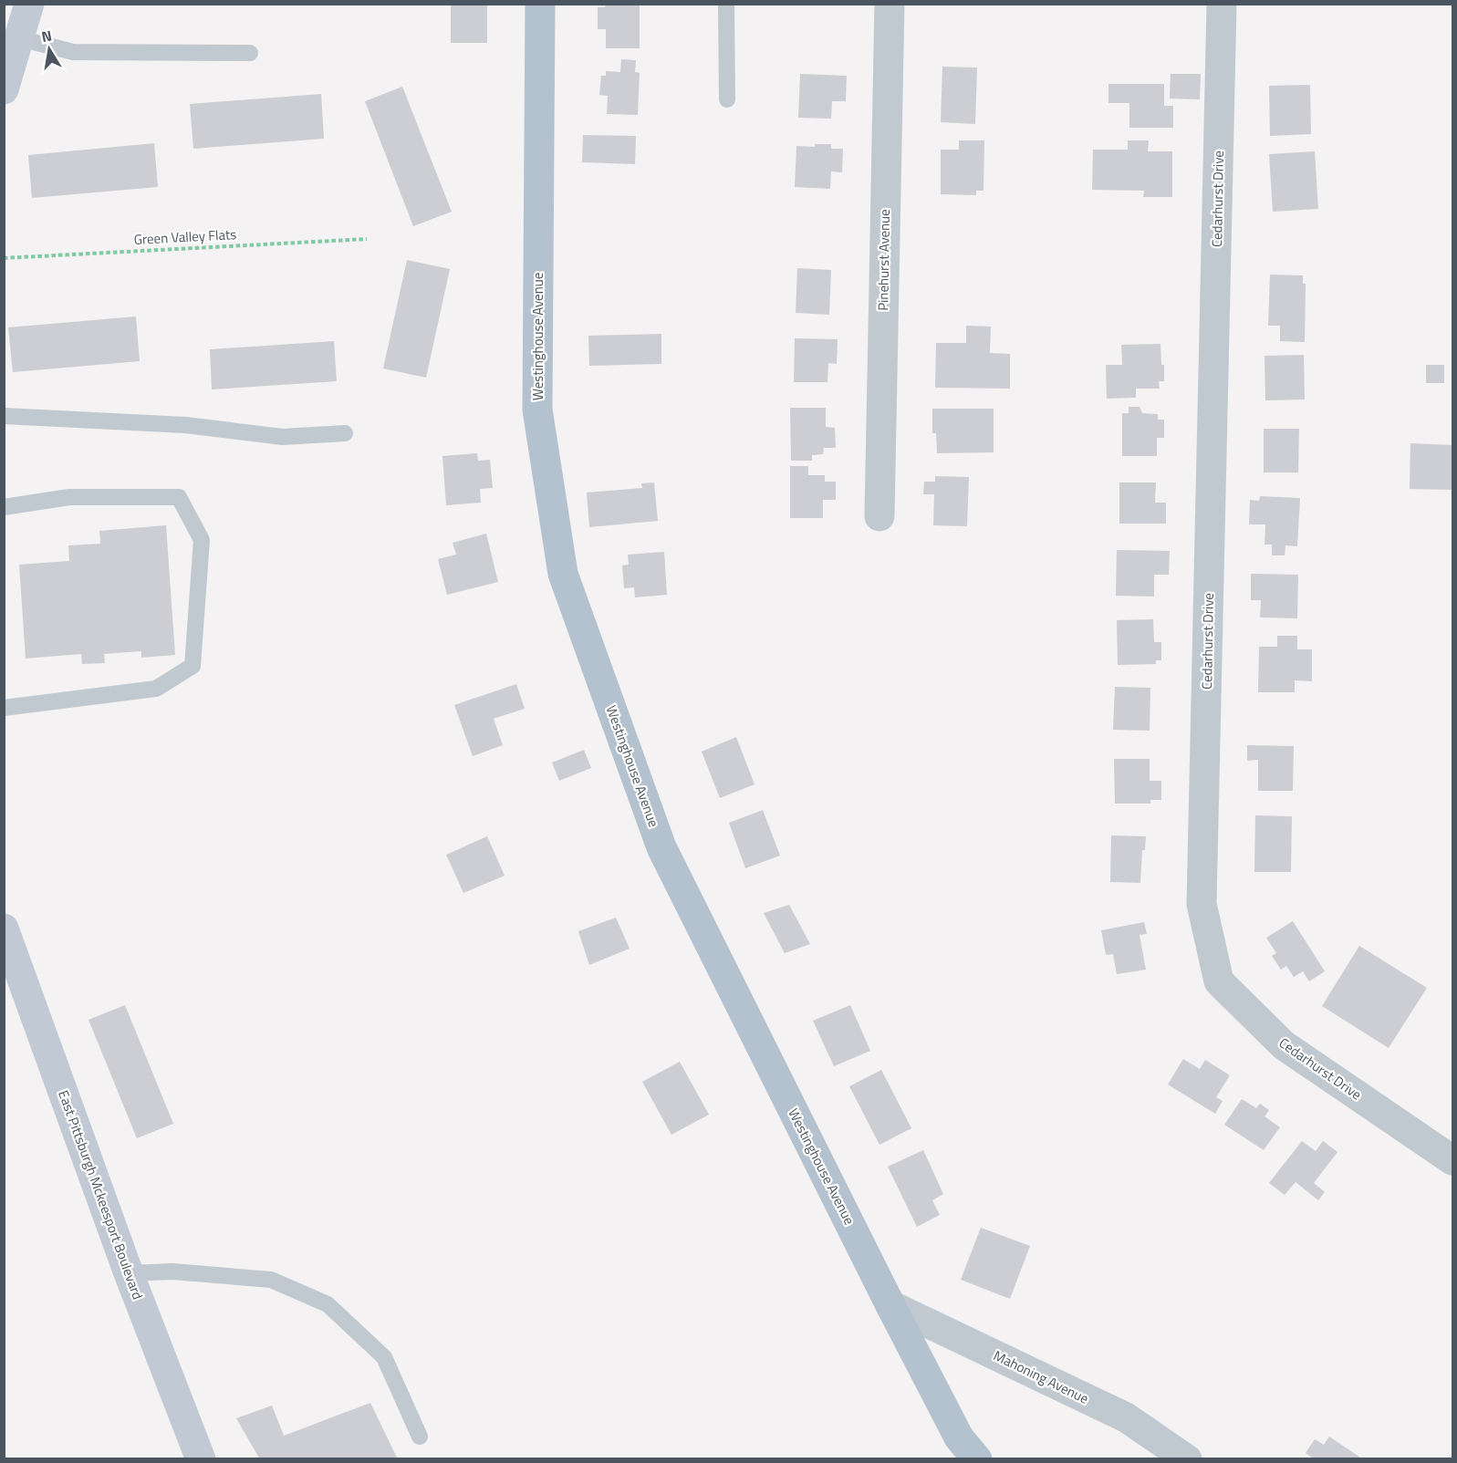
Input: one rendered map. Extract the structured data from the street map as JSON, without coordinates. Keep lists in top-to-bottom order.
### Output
{
  "streets": {
    "main road": ["Westinghouse Avenue", "East Pittsburgh Mckeesport Boulevard"],
    "street": ["Cedarhurst Drive", "Pinehurst Avenue", "Mahoning Avenue"],
    "path": ["Green Valley Flats"]
  },
  "crossings": [
    ["Westinghouse Avenue", "Mahoning Avenue"]
  ],
  "north": "top"
}
